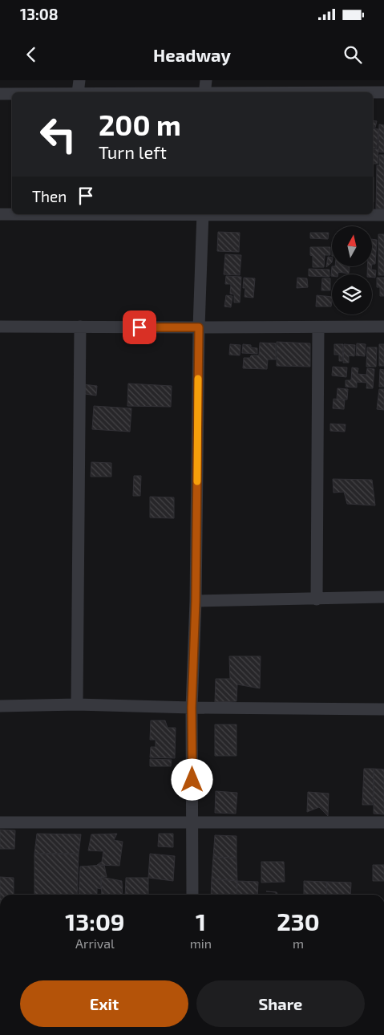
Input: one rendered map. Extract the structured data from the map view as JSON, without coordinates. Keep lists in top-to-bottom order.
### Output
{
  "north": "top",
  "page": {
    "status": "13:08",
    "header": "Headway",
    "turn": ["200 m", "Turn left"],
    "then": "Then",
    "eta": [
      "13:09",
      "Arrival",
      "1",
      "min",
      "230",
      "m"
    ],
    "buttons": ["Exit", "Share"]
  }
}
